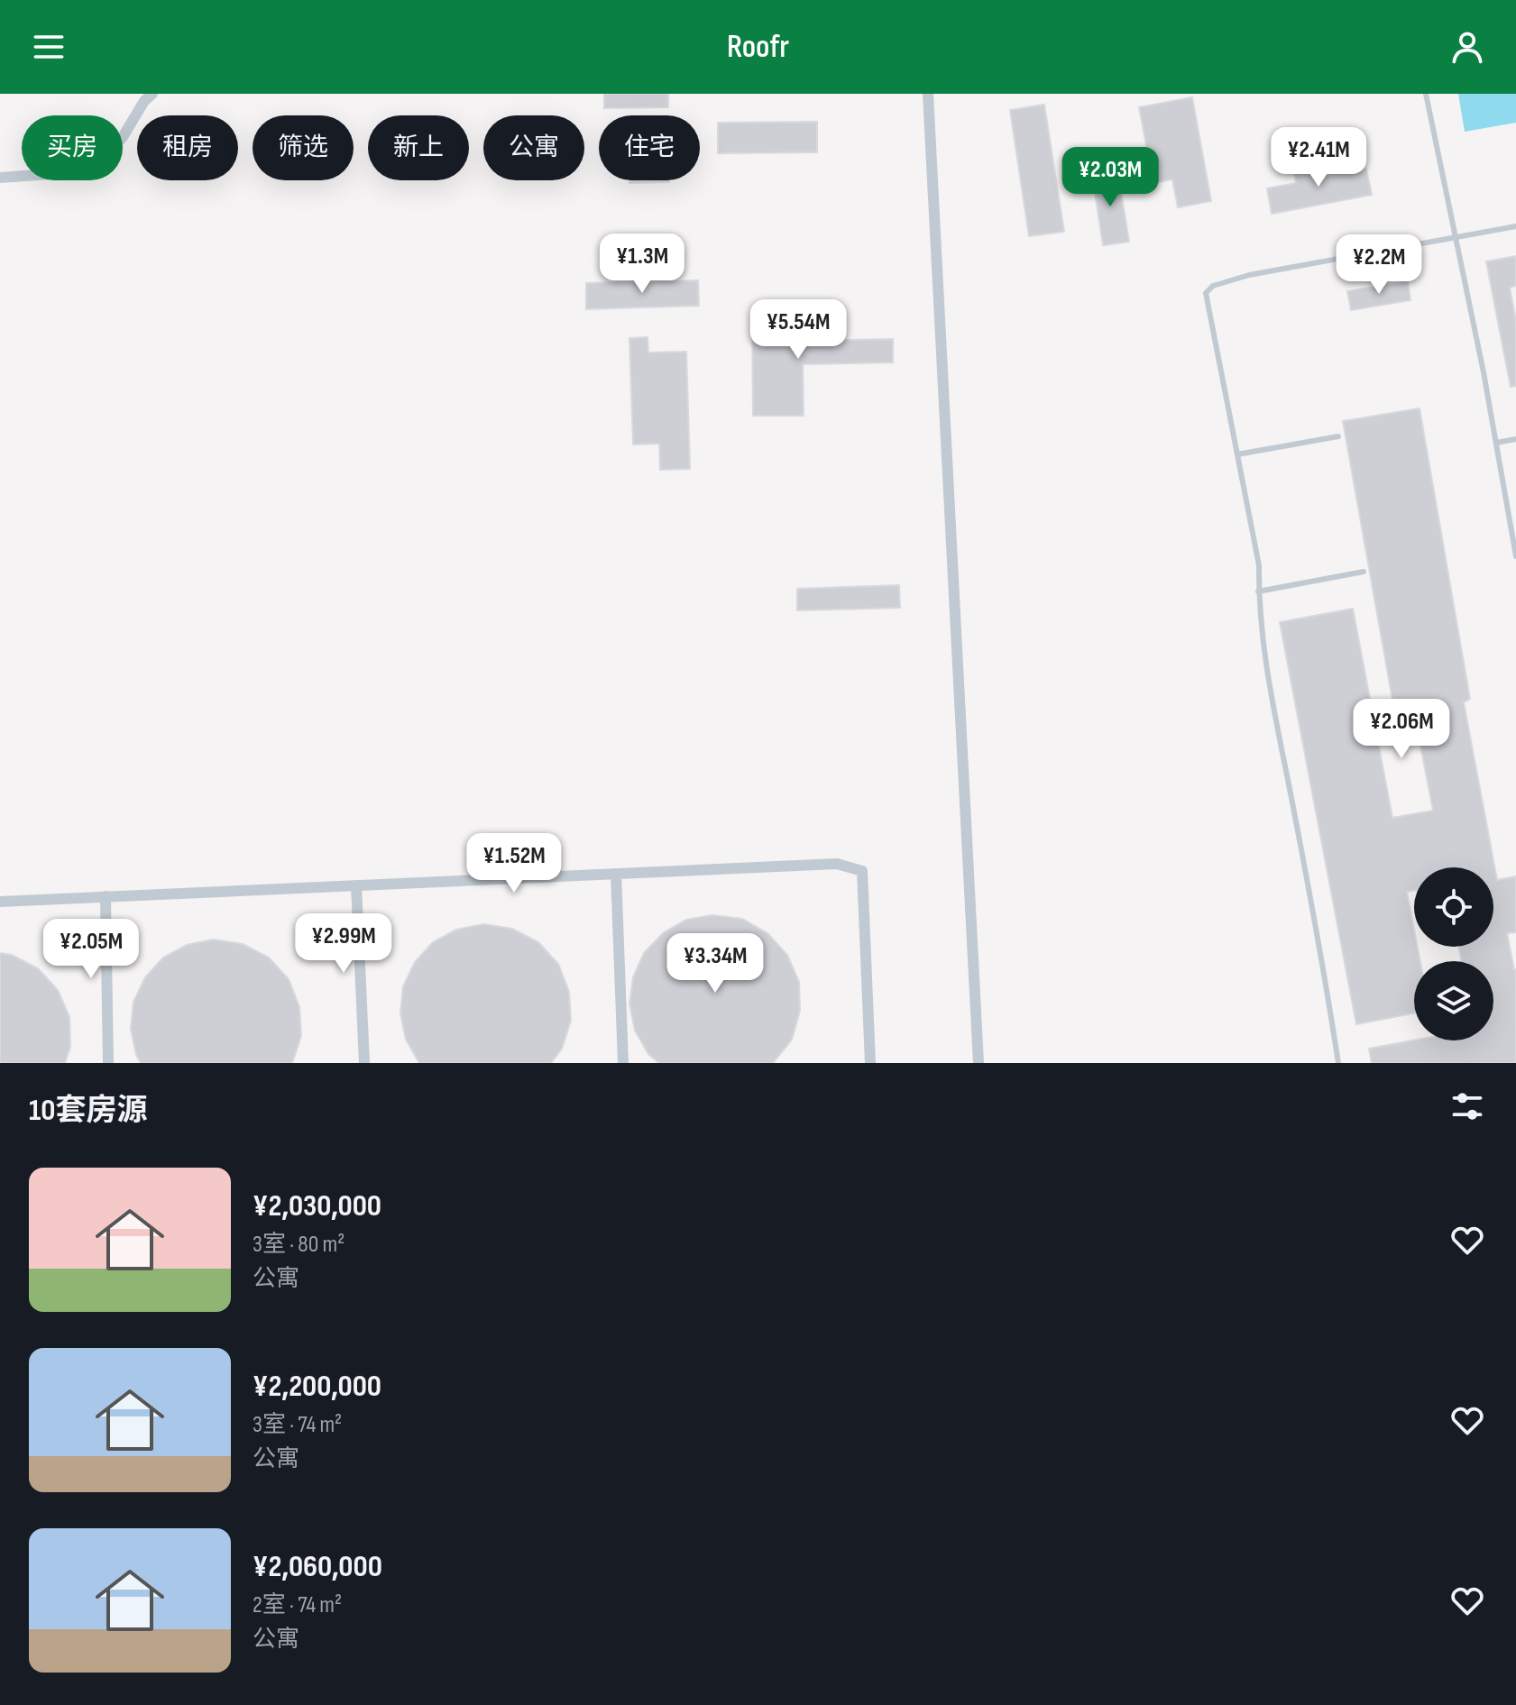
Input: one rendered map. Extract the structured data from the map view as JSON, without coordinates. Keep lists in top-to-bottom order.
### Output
{
  "page": {
    "header": "Roofr",
    "chip": [
      "买房",
      "租房",
      "筛选",
      "新上",
      "公寓",
      "住宅"
    ],
    "price": [
      "¥2.41M",
      "¥2.03M",
      "¥1.3M",
      "¥2.2M",
      "¥5.54M",
      "¥2.06M",
      "¥1.52M",
      "¥2.99M",
      "¥2.05M",
      "¥3.34M"
    ],
    "heading": "10套房源",
    "list": [
      {
        "name": "¥2,030,000",
        "note": "3室 · 80 m² · 公寓"
      },
      {
        "name": "¥2,200,000",
        "note": "3室 · 74 m² · 公寓"
      },
      {
        "name": "¥2,060,000",
        "note": "2室 · 74 m² · 公寓"
      }
    ]
  }
}
